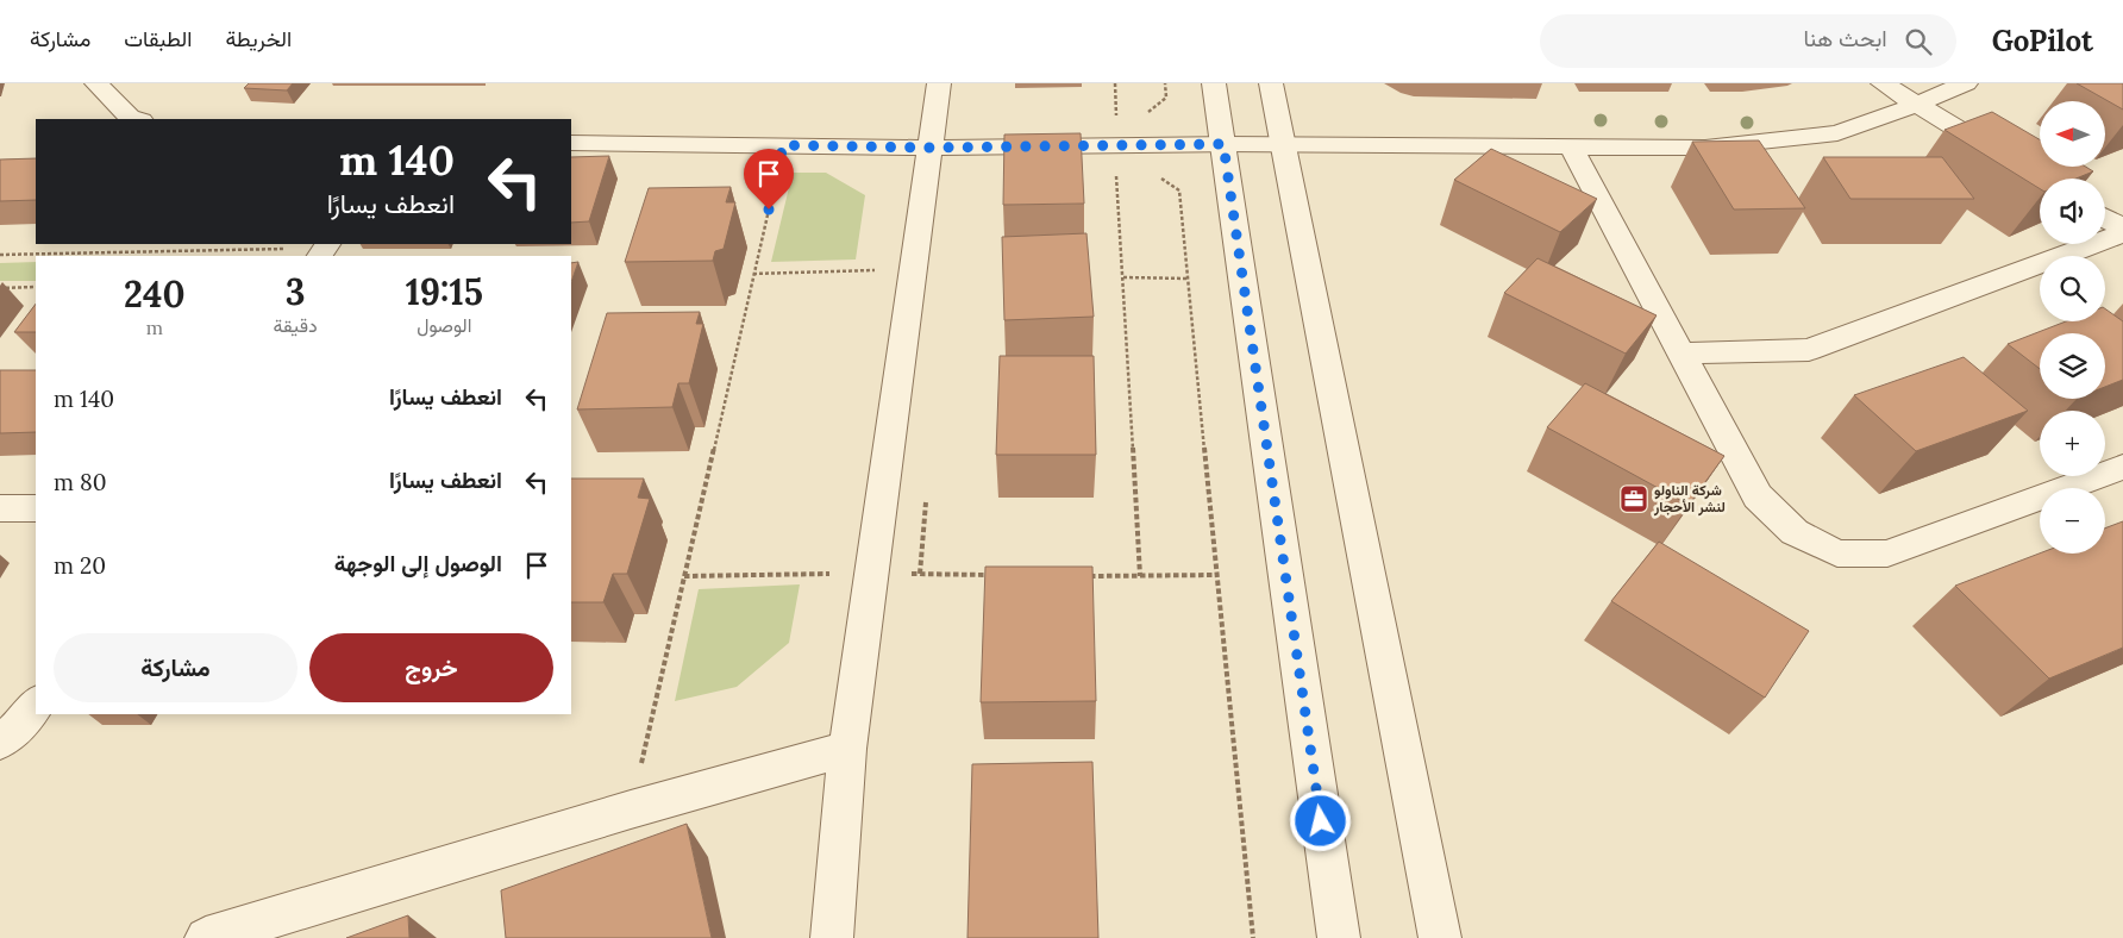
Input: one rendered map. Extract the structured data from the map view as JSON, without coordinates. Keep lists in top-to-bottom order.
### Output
{
  "places": {
    "office": ["شركة الناولو لنشر الأحجار"]
  },
  "north": "left",
  "page": {
    "header": "GoPilot",
    "search": "ابحث هنا",
    "nav": ["الخريطة", "الطبقات", "مشاركة"],
    "map_buttons": ["+", "−"],
    "turn": ["140 m", "انعطف يسارًا"],
    "eta": [
      "19:15",
      "الوصول",
      "3",
      "دقيقة",
      "240",
      "m"
    ],
    "list": [
      {
        "name": "انعطف يسارًا",
        "value": "140 m"
      },
      {
        "name": "انعطف يسارًا",
        "value": "80 m"
      },
      {
        "name": "الوصول إلى الوجهة",
        "value": "20 m"
      }
    ],
    "buttons": ["خروج", "مشاركة"]
  }
}
